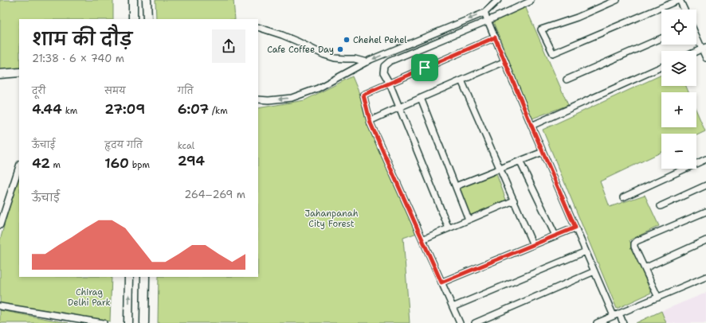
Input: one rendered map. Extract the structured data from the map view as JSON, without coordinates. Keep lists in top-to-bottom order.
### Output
{
  "parks": ["Jahanpanah City Forest", "Chirag Delhi Park"],
  "places": ["Chehel Pehel", "Cafe Coffee Day"],
  "page": {
    "map_buttons": ["+", "−"],
    "heading": ["शाम की दौड़", "21:38 · 6 × 740 m"],
    "stats": [
      ["दूरी", "4.44 km"],
      ["समय", "27:09"],
      ["गति", "6:07 /km"],
      ["ऊँचाई", "42 m"],
      ["हृदय गति", "160 bpm"],
      ["kcal", "294"]
    ],
    "chart": ["ऊँचाई", "264–269 m"]
  }
}
